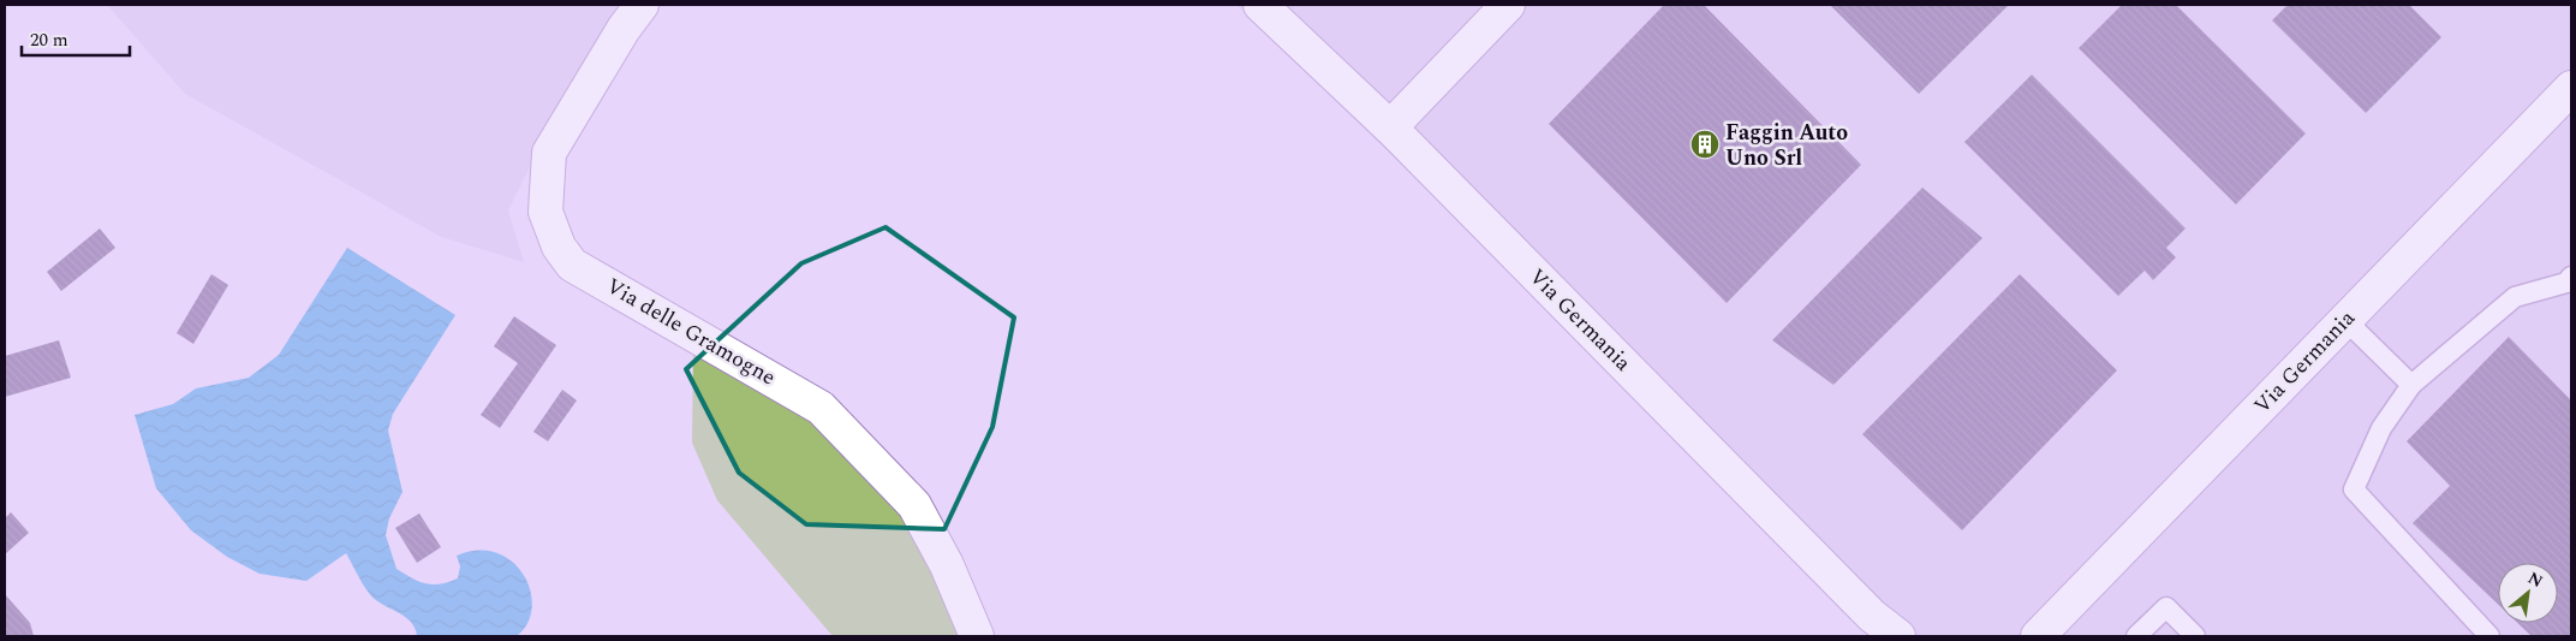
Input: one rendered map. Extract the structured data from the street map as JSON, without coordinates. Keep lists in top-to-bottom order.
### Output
{
  "streets": {
    "street": ["Via Germania", "Via delle Gramogne"]
  },
  "places": {
    "building": ["Faggin Auto Uno Srl"]
  },
  "scale_bar": "20 m",
  "north": "top right"
}
